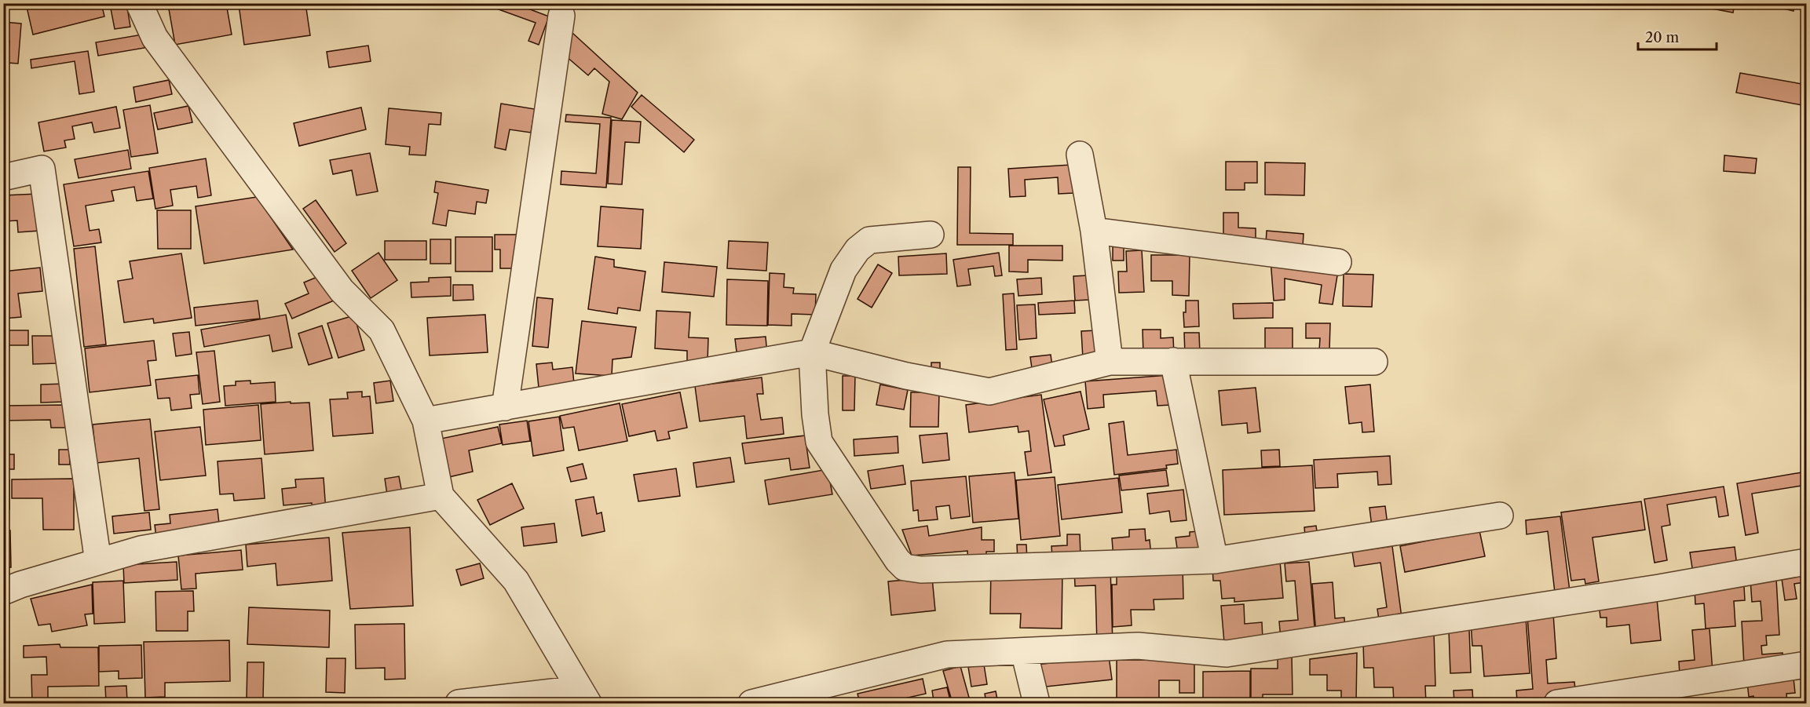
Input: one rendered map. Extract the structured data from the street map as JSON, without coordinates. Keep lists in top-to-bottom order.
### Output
{
  "scale_bar": "20 m"
}
